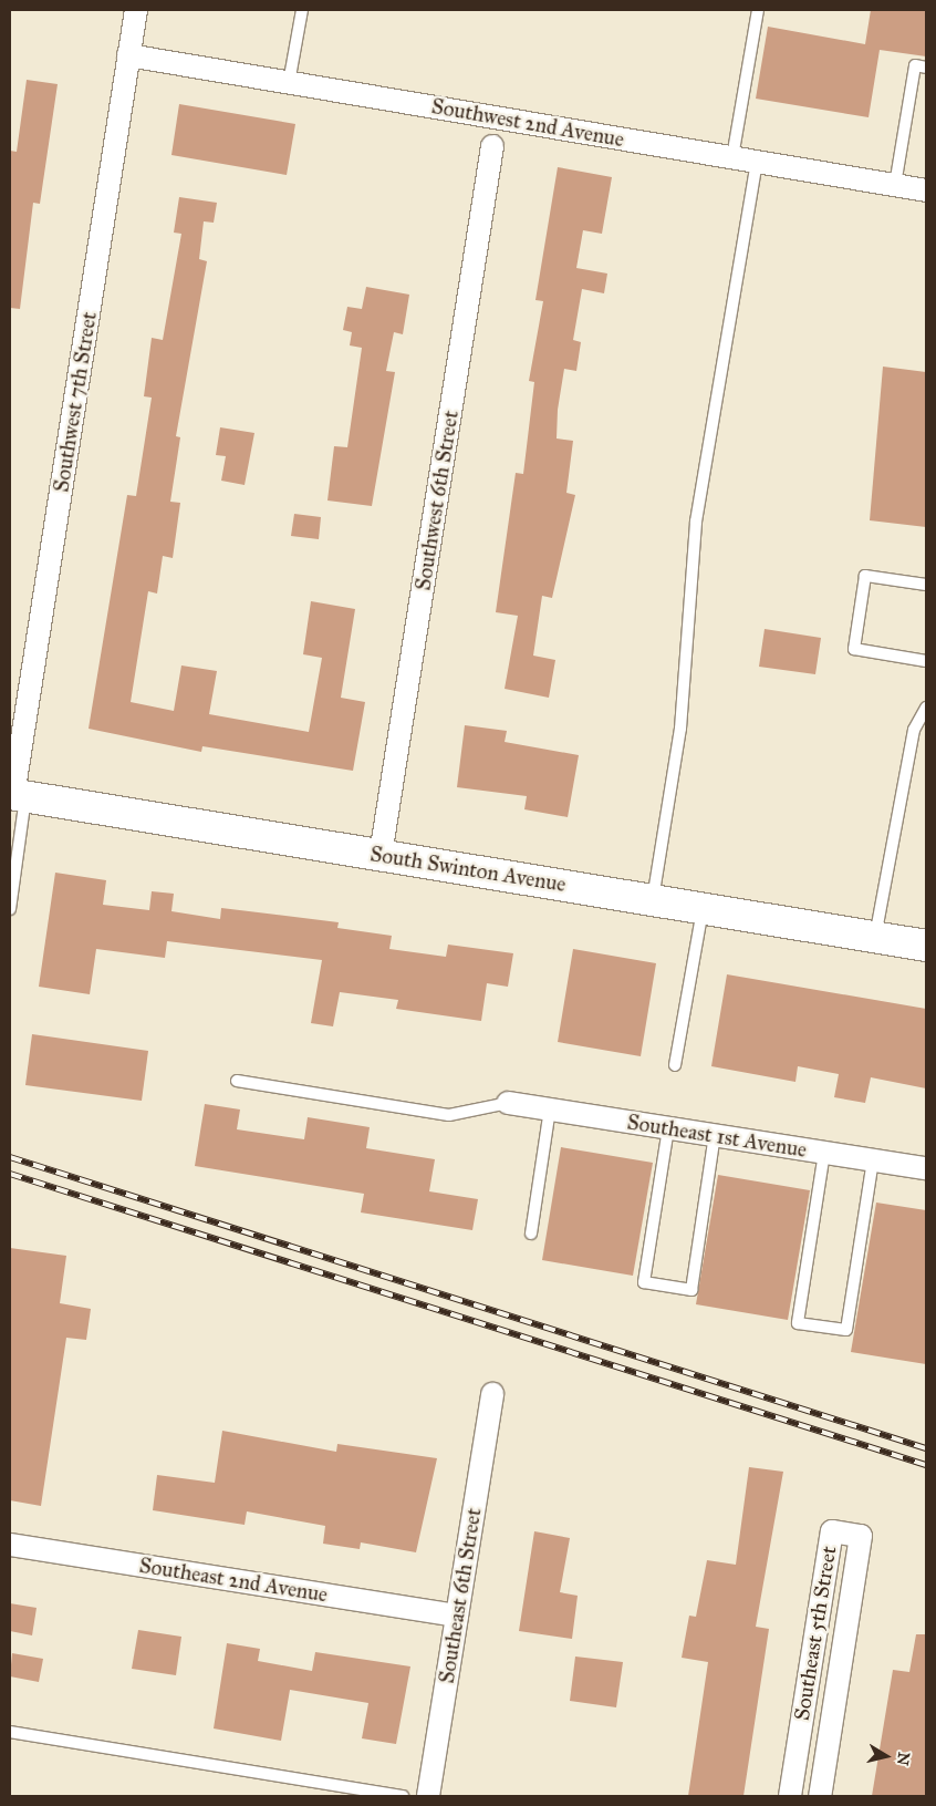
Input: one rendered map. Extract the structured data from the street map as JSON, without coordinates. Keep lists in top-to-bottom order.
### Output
{
  "streets": {
    "street": [
      "Southwest 2nd Avenue",
      "Southwest 7th Street",
      "Southwest 6th Street",
      "South Swinton Avenue",
      "Southeast 1st Avenue",
      "Southeast 2nd Avenue",
      "Southeast 6th Street",
      "Southeast 5th Street"
    ]
  },
  "crossings": [
    ["Southwest 2nd Avenue", "Southwest 7th Street"],
    ["Southwest 7th Street", "South Swinton Avenue"],
    ["Southwest 6th Street", "South Swinton Avenue"],
    ["Southeast 2nd Avenue", "Southeast 6th Street"]
  ],
  "north": "right"
}
